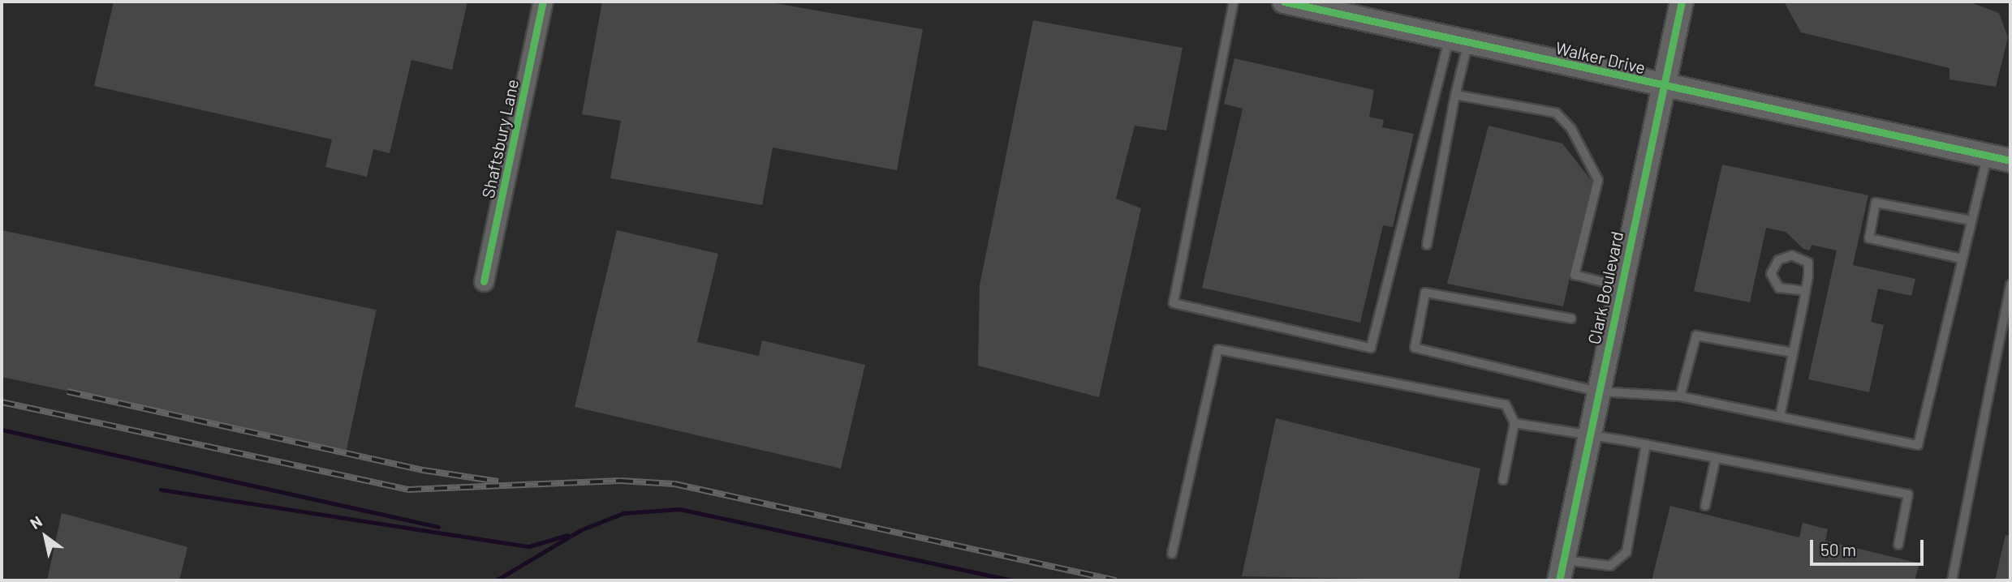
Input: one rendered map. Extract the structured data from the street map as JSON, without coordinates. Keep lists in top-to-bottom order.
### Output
{
  "streets": {
    "street": ["Walker Drive", "Shaftsbury Lane", "Clark Boulevard"]
  },
  "crossings": [
    ["Walker Drive", "Clark Boulevard"]
  ],
  "scale_bar": "50 m",
  "north": "top left"
}
